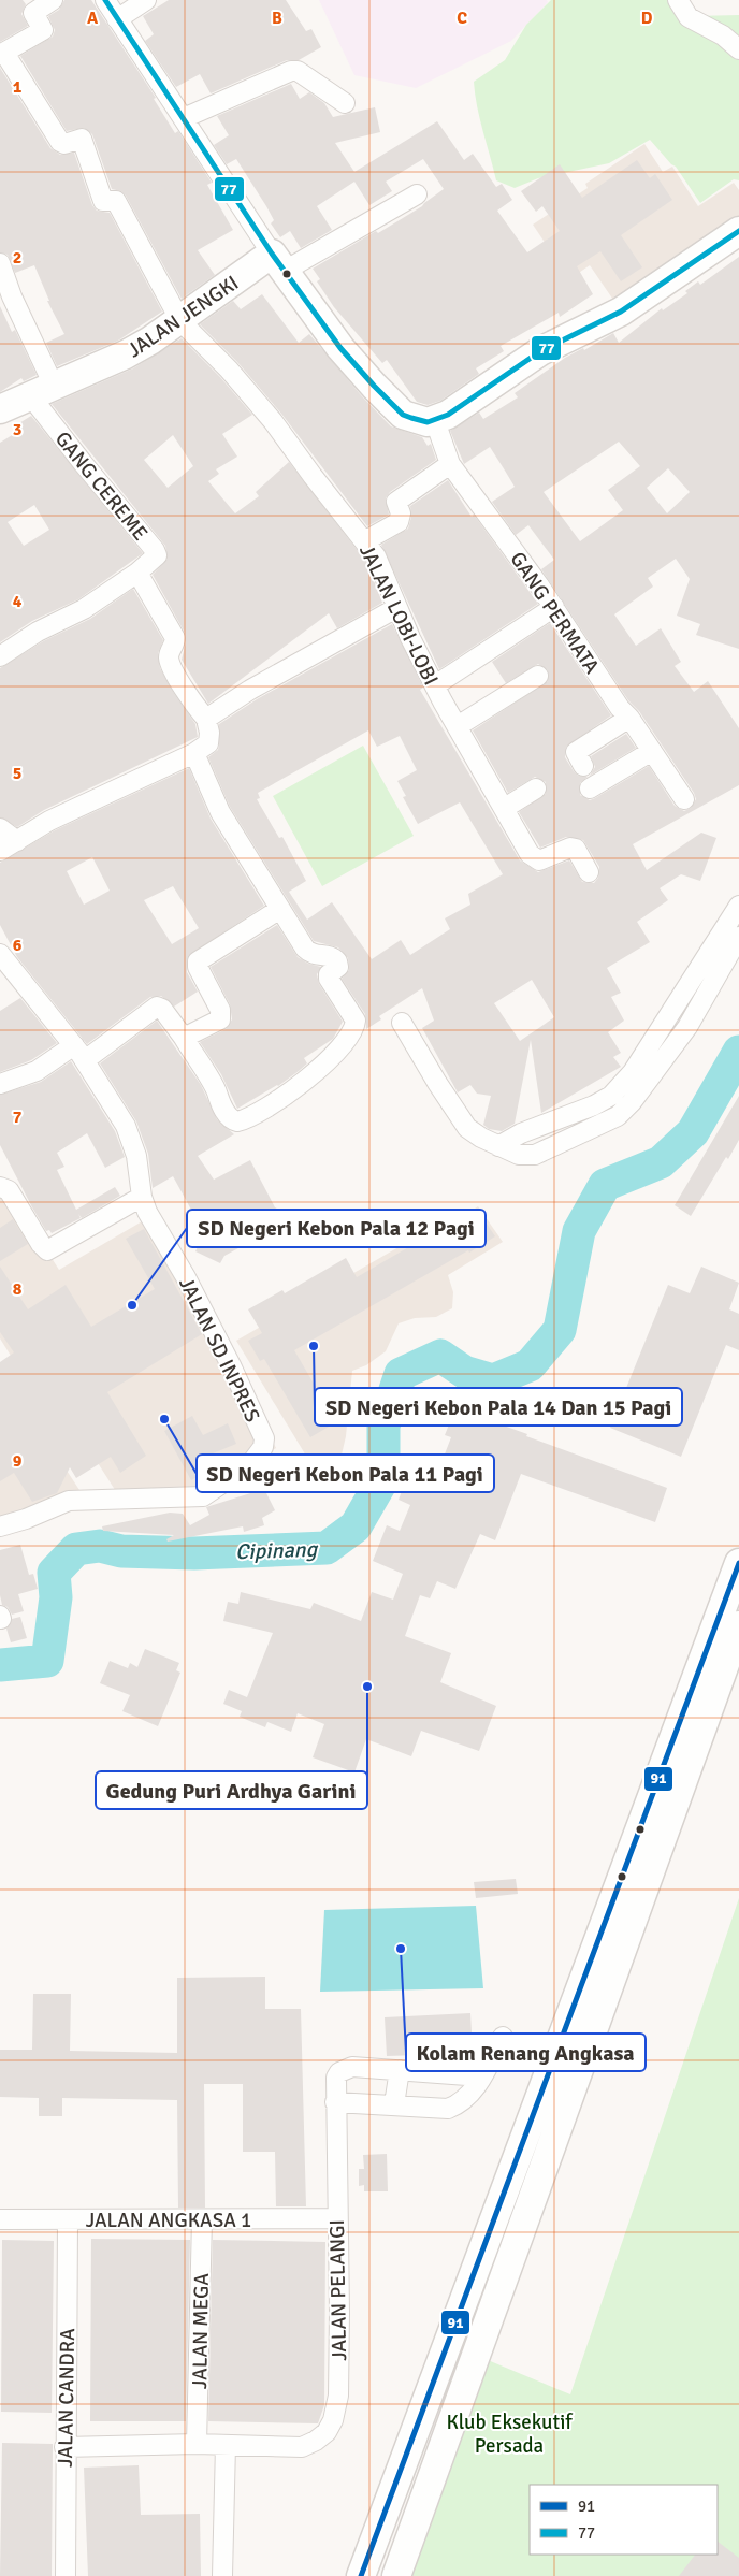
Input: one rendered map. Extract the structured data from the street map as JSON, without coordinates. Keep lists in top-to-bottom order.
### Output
{
  "streets": {
    "street": [
      "JALAN JENGKI",
      "GANG CEREME",
      "GANG PERMATA",
      "JALAN LOBI-LOBI",
      "JALAN SD INPRES",
      "JALAN ANGKASA 1",
      "JALAN PELANGI",
      "JALAN MEGA",
      "JALAN CANDRA"
    ]
  },
  "crossings": [
    ["JALAN JENGKI", "GANG CEREME"],
    ["JALAN JENGKI", "JALAN LOBI-LOBI"],
    ["JALAN ANGKASA 1", "JALAN PELANGI"],
    ["JALAN ANGKASA 1", "JALAN MEGA"],
    ["JALAN ANGKASA 1", "JALAN CANDRA"],
    ["JALAN PELANGI", "JALAN MEGA"],
    ["JALAN PELANGI", "JALAN CANDRA"]
  ],
  "water": ["Cipinang"],
  "parks": ["Klub Eksekutif Persada"],
  "places": [
    "SD Negeri Kebon Pala 12 Pagi",
    "SD Negeri Kebon Pala 14 Dan 15 Pagi",
    "SD Negeri Kebon Pala 11 Pagi",
    "Gedung Puri Ardhya Garini",
    "Kolam Renang Angkasa"
  ],
  "lines": ["transit line 77", "transit line 91"],
  "legend": ["91", "77"],
  "grid": {
    "columns": [
      "A",
      "B",
      "C",
      "D"
    ],
    "rows": [
      "1",
      "2",
      "3",
      "4",
      "5",
      "6",
      "7",
      "8",
      "9"
    ]
  }
}
